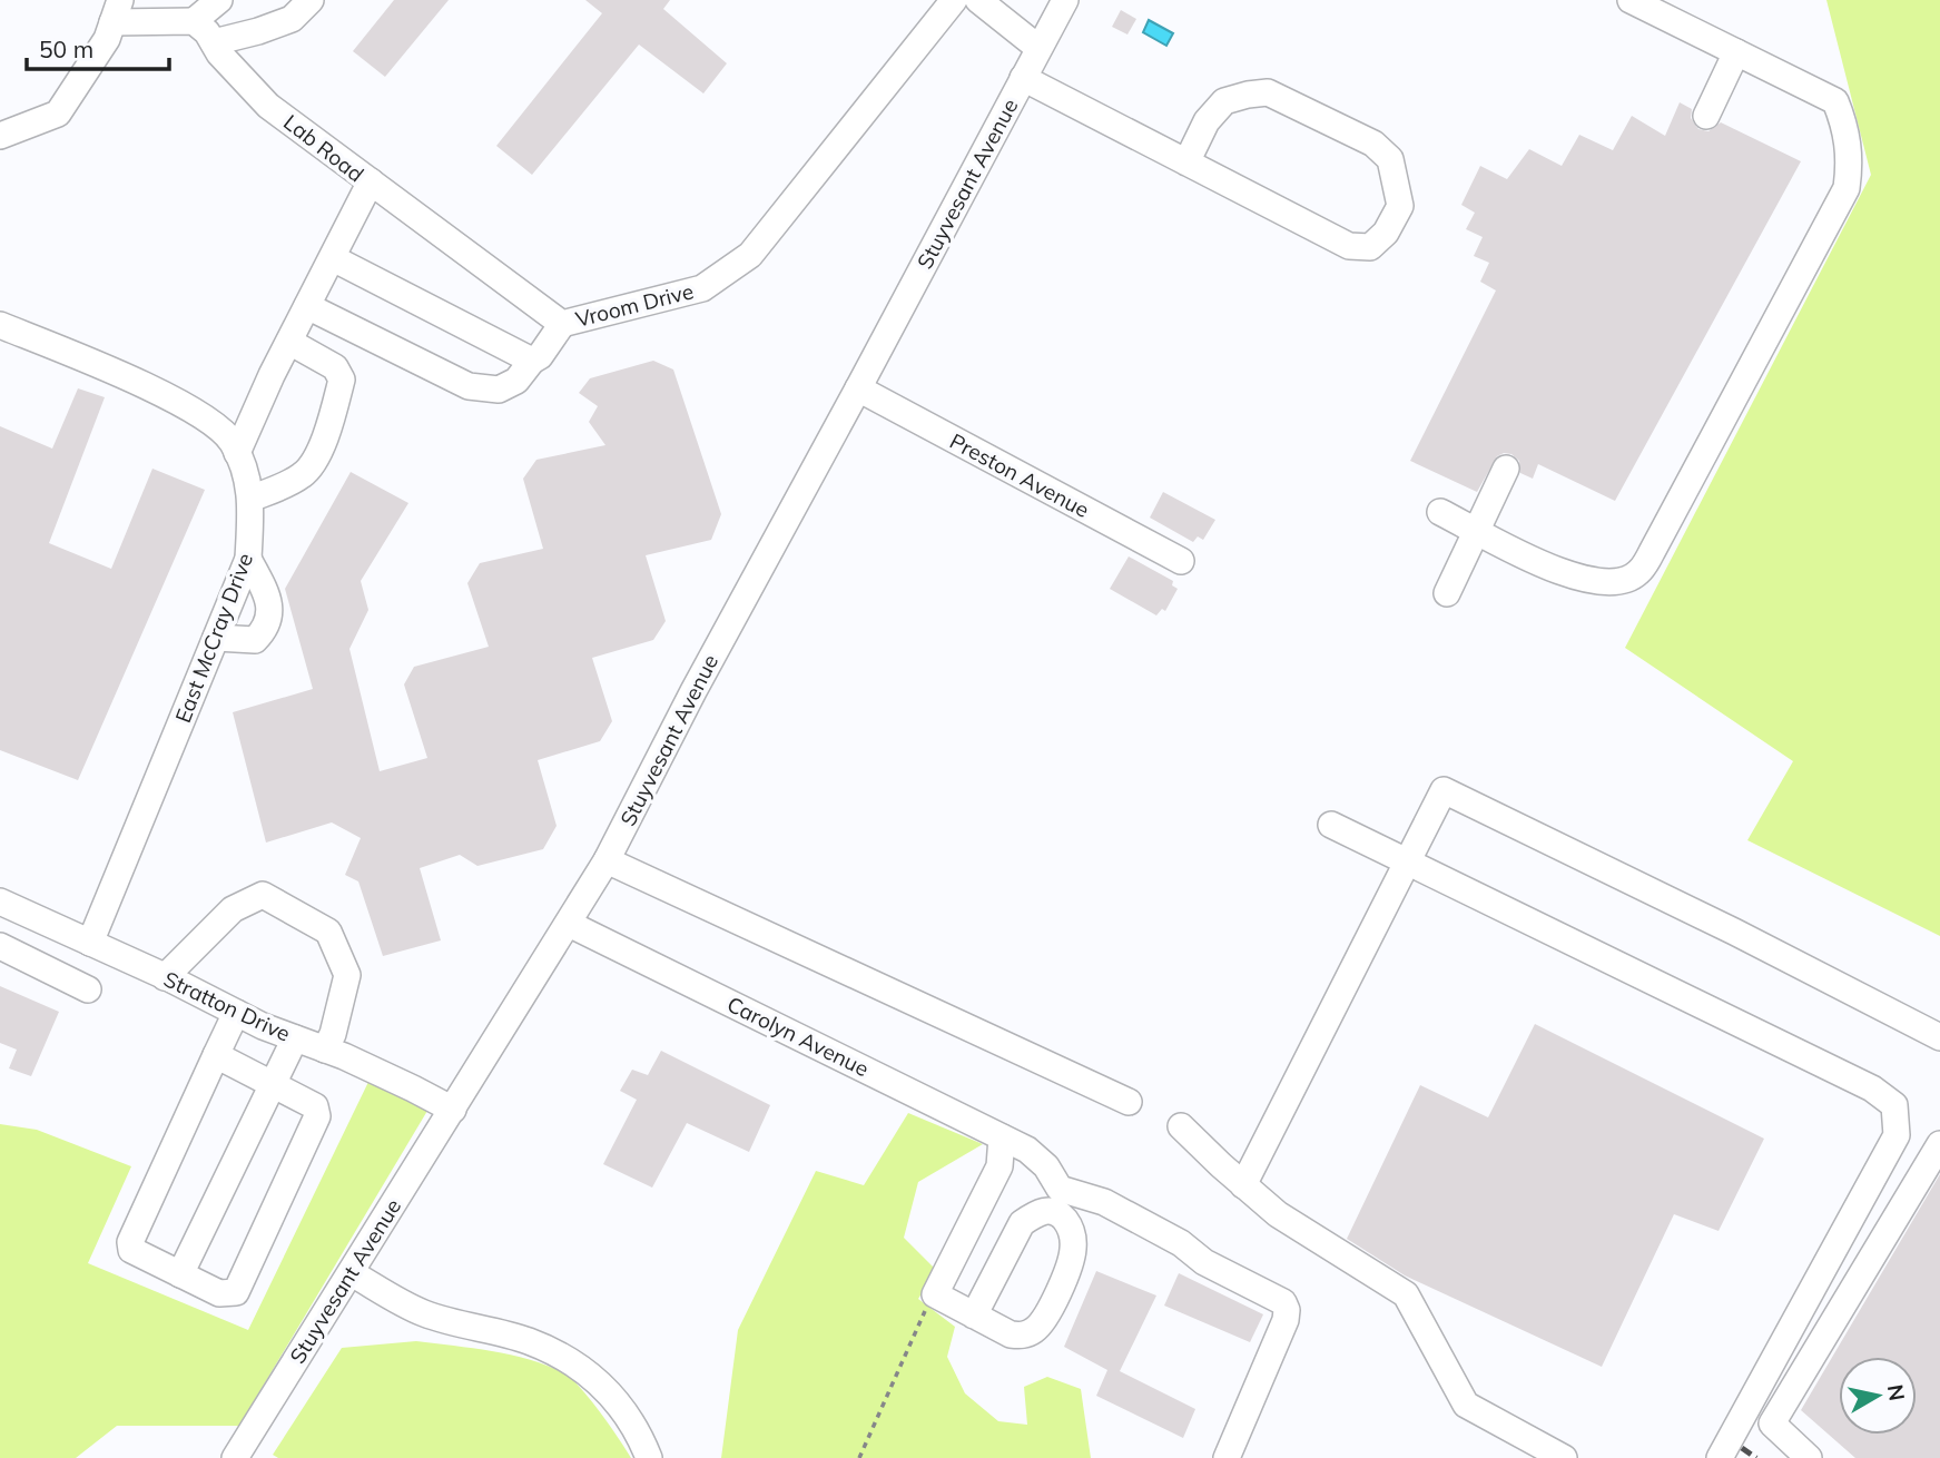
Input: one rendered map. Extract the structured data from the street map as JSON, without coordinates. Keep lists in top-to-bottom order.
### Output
{
  "streets": {
    "street": [
      "Lab Road",
      "Stuyvesant Avenue",
      "Vroom Drive",
      "Preston Avenue",
      "East McCray Drive",
      "Stratton Drive",
      "Carolyn Avenue"
    ]
  },
  "crossings": [
    ["Lab Road", "Vroom Drive"],
    ["Lab Road", "East McCray Drive"],
    ["Stuyvesant Avenue", "Preston Avenue"],
    ["Stuyvesant Avenue", "Stratton Drive"],
    ["Stuyvesant Avenue", "Carolyn Avenue"],
    ["East McCray Drive", "Stratton Drive"]
  ],
  "scale_bar": "50 m",
  "north": "right"
}
